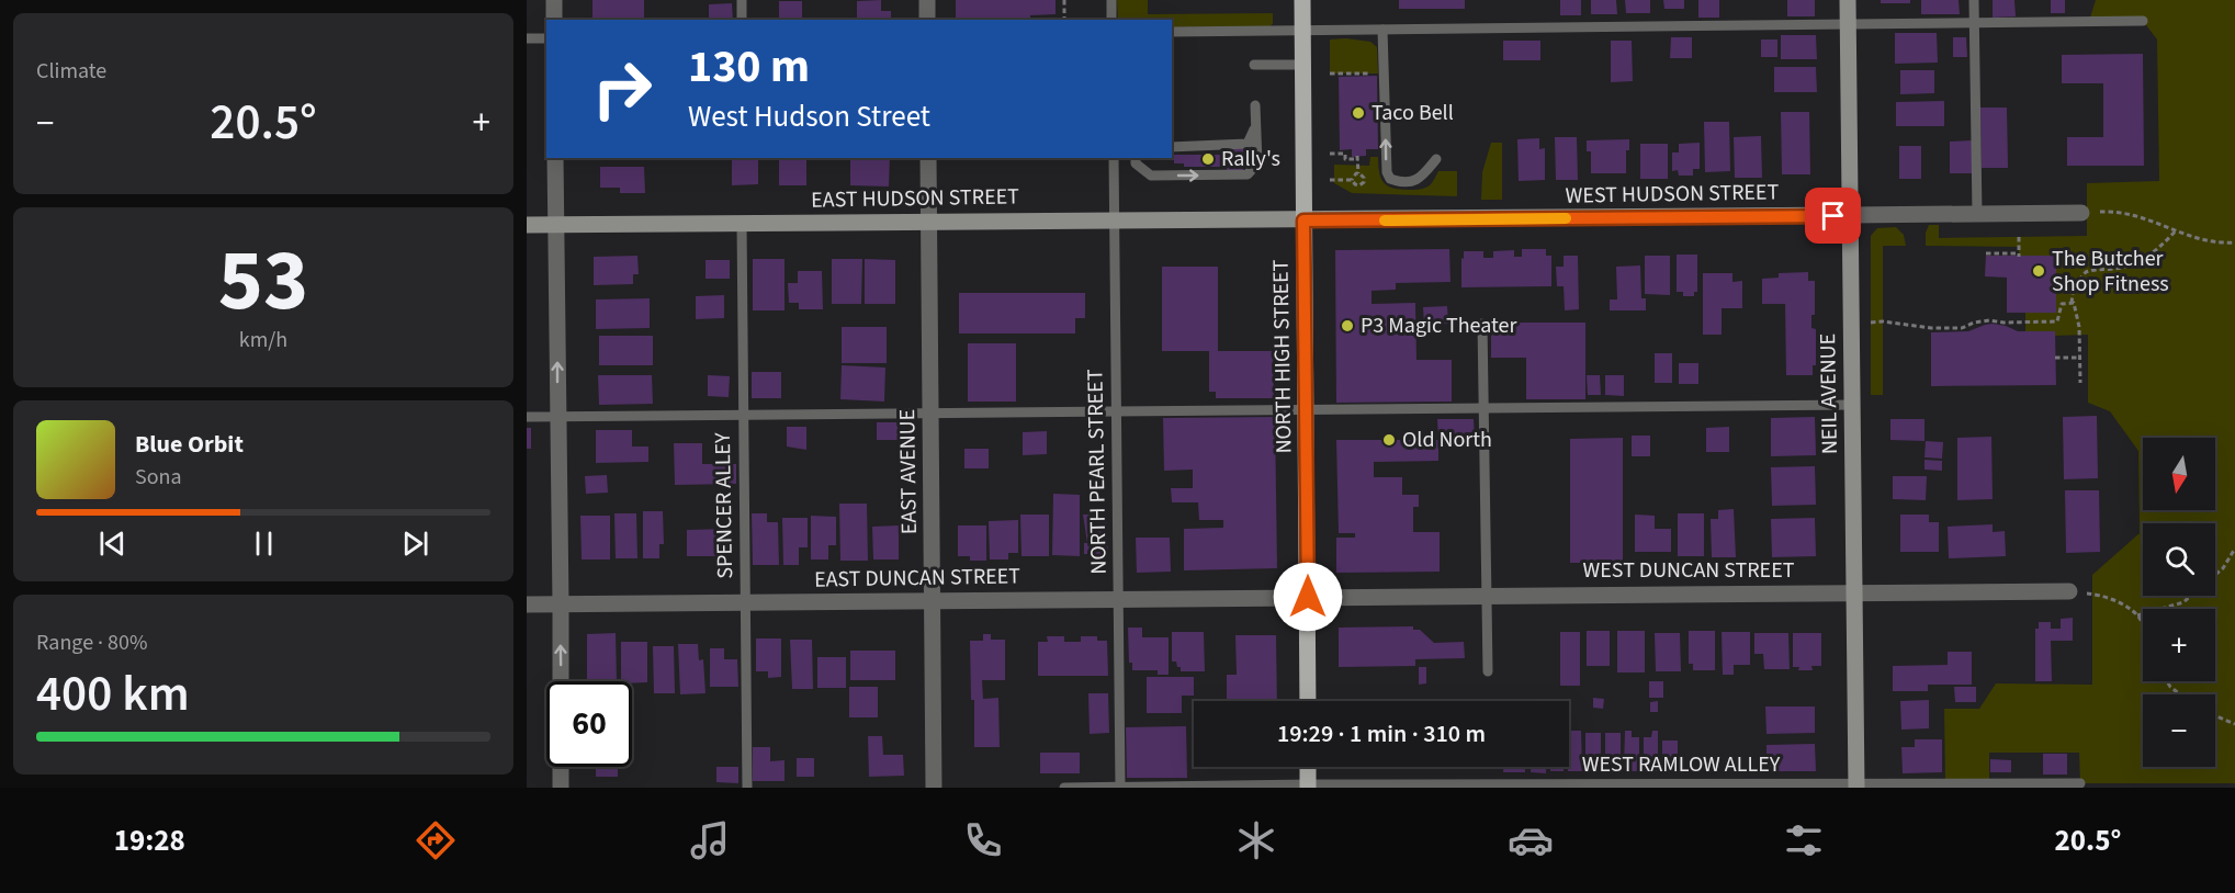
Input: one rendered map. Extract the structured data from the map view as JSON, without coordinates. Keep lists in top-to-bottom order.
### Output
{
  "streets": {
    "main road": ["NORTH HIGH STREET"],
    "street": [
      "WEST HUDSON STREET",
      "EAST HUDSON STREET",
      "NEIL AVENUE",
      "EAST AVENUE",
      "WEST DUNCAN STREET",
      "EAST DUNCAN STREET"
    ],
    "lane": ["NORTH PEARL STREET", "SPENCER ALLEY", "WEST RAMLOW ALLEY"]
  },
  "crossings": [
    ["WEST HUDSON STREET", "EAST HUDSON STREET"],
    ["WEST HUDSON STREET", "NORTH HIGH STREET"],
    ["WEST HUDSON STREET", "NEIL AVENUE"],
    ["EAST HUDSON STREET", "NORTH HIGH STREET"],
    ["EAST HUDSON STREET", "EAST AVENUE"],
    ["EAST HUDSON STREET", "NORTH PEARL STREET"],
    ["EAST HUDSON STREET", "SPENCER ALLEY"],
    ["NORTH HIGH STREET", "WEST DUNCAN STREET"],
    ["NORTH HIGH STREET", "EAST DUNCAN STREET"],
    ["NEIL AVENUE", "WEST DUNCAN STREET"],
    ["NEIL AVENUE", "WEST RAMLOW ALLEY"],
    ["EAST AVENUE", "EAST DUNCAN STREET"],
    ["NORTH PEARL STREET", "EAST DUNCAN STREET"],
    ["NORTH PEARL STREET", "WEST RAMLOW ALLEY"],
    ["SPENCER ALLEY", "EAST DUNCAN STREET"],
    ["WEST DUNCAN STREET", "EAST DUNCAN STREET"]
  ],
  "places": [
    "Taco Bell",
    "Rally's",
    "The Butcher Shop Fitness",
    "P3 Magic Theater",
    "Old North"
  ],
  "north": "bottom",
  "page": {
    "tile": [
      "Climate",
      ["53", "km/h"],
      ["Range · 80%", "400 km"]
    ],
    "turn": ["130 m", "West Hudson Street"],
    "heat": ["−", "20.5°", "+"],
    "song": ["Blue Orbit", "Sona"],
    "map_buttons": ["+", "−"],
    "limit": "60",
    "trip": "19:29 · 1 min · 310 m",
    "tabs": ["19:28", "20.5°"]
  }
}
